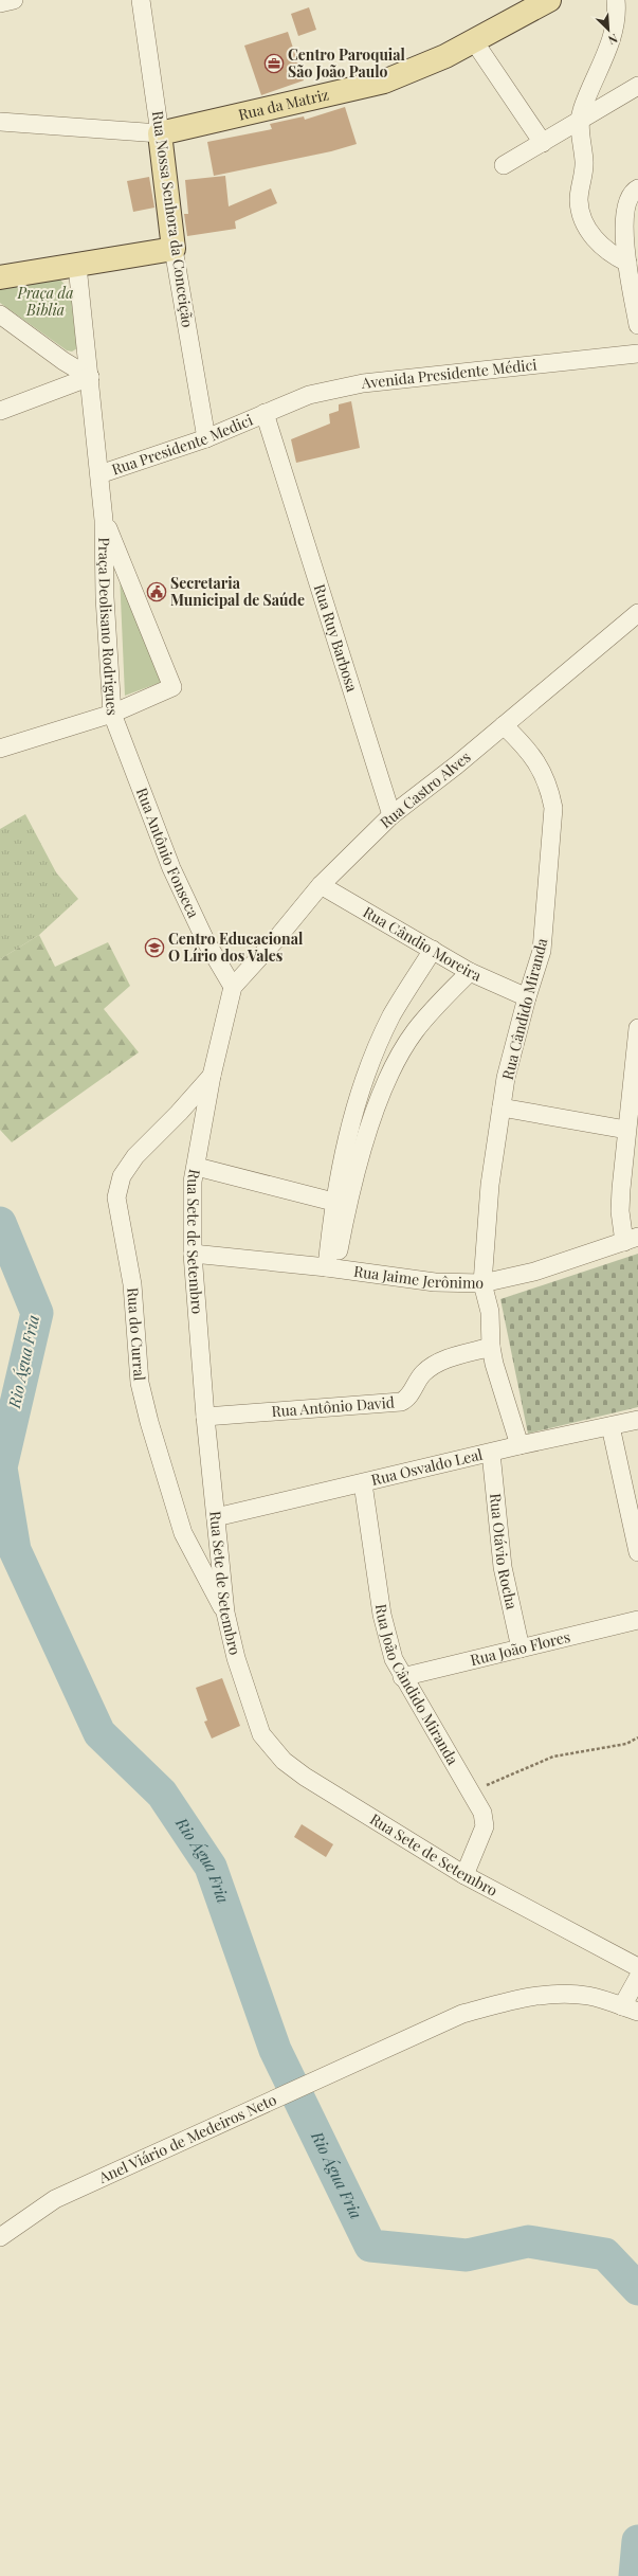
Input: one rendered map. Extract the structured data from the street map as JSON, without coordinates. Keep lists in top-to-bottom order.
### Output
{
  "streets": {
    "main road": ["Rua da Matriz", "Rua Nossa Senhora da Conceição"],
    "street": [
      "Avenida Presidente Médici",
      "Rua Presidente Medici",
      "Praça Deolisano Rodrigues",
      "Rua Ruy Barbosa",
      "Rua Castro Alves",
      "Rua Antônio Fonseca",
      "Rua Cândio Moreira",
      "Rua Cândido Miranda",
      "Rua Sete de Setembro",
      "Rua Jaime Jerônimo",
      "Rua do Curral",
      "Rua Antônio David",
      "Rua Osvaldo Leal",
      "Rua Otávio Rocha",
      "Rua João Flores",
      "Rua João Cândido Miranda",
      "Anel Viário de Medeiros Neto"
    ]
  },
  "crossings": [
    ["Rua da Matriz", "Rua Nossa Senhora da Conceição"],
    ["Rua Nossa Senhora da Conceição", "Rua Presidente Medici"],
    ["Avenida Presidente Médici", "Rua Presidente Medici"],
    ["Avenida Presidente Médici", "Rua Ruy Barbosa"],
    ["Rua Presidente Medici", "Praça Deolisano Rodrigues"],
    ["Rua Presidente Medici", "Rua Ruy Barbosa"],
    ["Praça Deolisano Rodrigues", "Rua Antônio Fonseca"],
    ["Rua Ruy Barbosa", "Rua Castro Alves"],
    ["Rua Castro Alves", "Rua Antônio Fonseca"],
    ["Rua Castro Alves", "Rua Cândio Moreira"],
    ["Rua Castro Alves", "Rua Cândido Miranda"],
    ["Rua Castro Alves", "Rua Sete de Setembro"],
    ["Rua Antônio Fonseca", "Rua Sete de Setembro"],
    ["Rua Cândio Moreira", "Rua Cândido Miranda"],
    ["Rua Cândido Miranda", "Rua Jaime Jerônimo"],
    ["Rua Cândido Miranda", "Rua Antônio David"],
    ["Rua Cândido Miranda", "Rua Osvaldo Leal"],
    ["Rua Sete de Setembro", "Rua Jaime Jerônimo"],
    ["Rua Sete de Setembro", "Rua do Curral"],
    ["Rua Sete de Setembro", "Rua Antônio David"],
    ["Rua Sete de Setembro", "Rua Osvaldo Leal"],
    ["Rua Sete de Setembro", "Rua João Cândido Miranda"],
    ["Rua Osvaldo Leal", "Rua Otávio Rocha"],
    ["Rua Osvaldo Leal", "Rua João Cândido Miranda"],
    ["Rua Otávio Rocha", "Rua João Flores"],
    ["Rua João Flores", "Rua João Cândido Miranda"]
  ],
  "water": ["Rio Água Fria"],
  "parks": ["Praça da Biblia"],
  "places": {
    "office": ["Centro Paroquial São João Paulo"],
    "public building": ["Secretaria Municipal de Saúde"],
    "school or university": ["Centro Educacional O Lírio dos Vales"]
  },
  "north": "bottom right"
}
